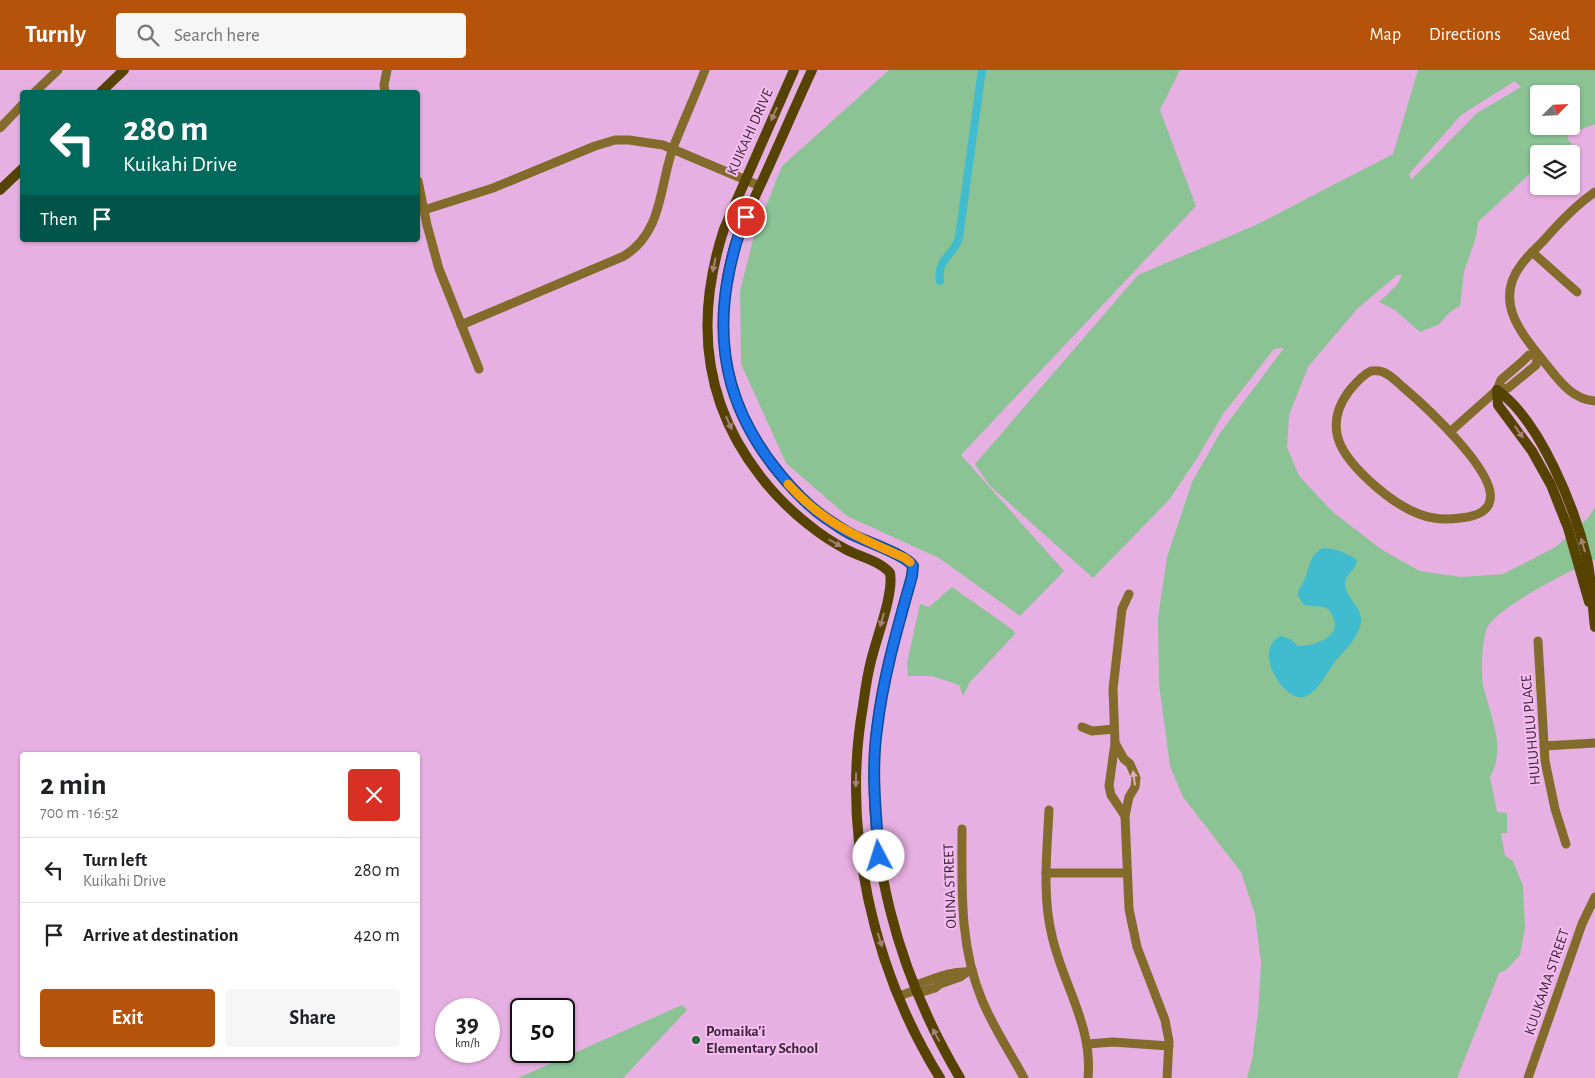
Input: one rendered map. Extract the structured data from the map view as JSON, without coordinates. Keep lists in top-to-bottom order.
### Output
{
  "streets": {
    "main road": ["KUIKAHI DRIVE"],
    "street": ["HULUHULU PLACE", "OLINA STREET", "KUUKAMA STREET"]
  },
  "places": ["Pomaika'i Elementary School"],
  "north": "top right",
  "page": {
    "header": "Turnly",
    "search": "Search here",
    "nav": ["Map", "Directions", "Saved"],
    "turn": ["280 m", "Kuikahi Drive"],
    "then": "Then",
    "heading": ["2 min", "700 m · 16:52"],
    "list": [
      {
        "name": "Turn left",
        "note": "Kuikahi Drive",
        "value": "280 m"
      },
      {
        "name": "Arrive at destination",
        "value": "420 m"
      }
    ],
    "buttons": ["Exit", "Share"],
    "speed": "39 km/h",
    "limit": "50"
  }
}
